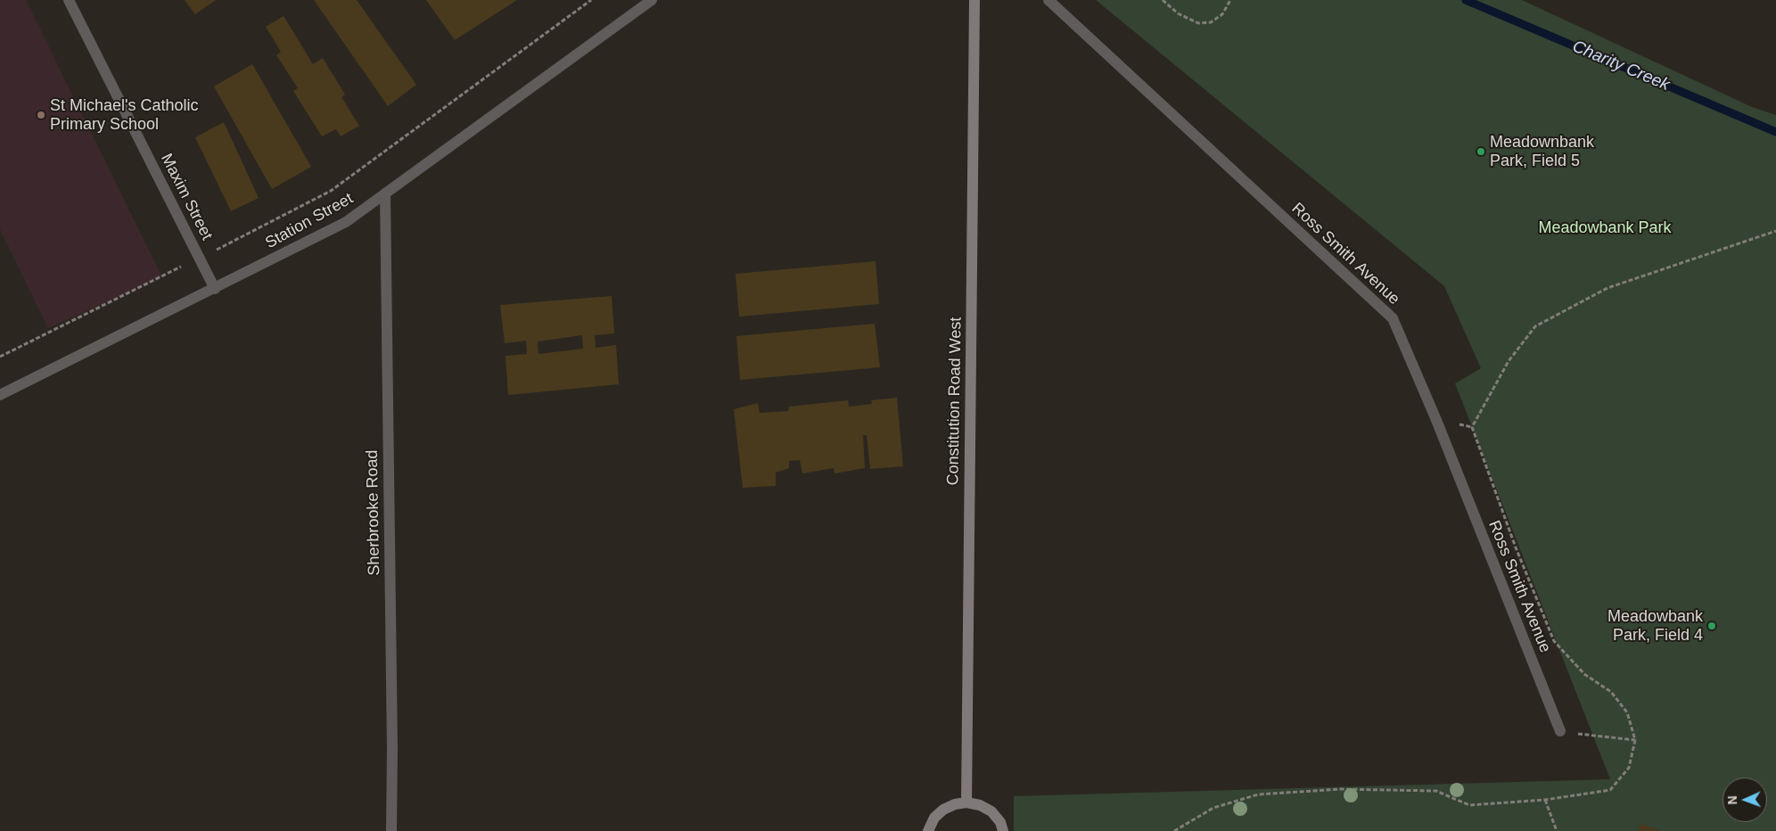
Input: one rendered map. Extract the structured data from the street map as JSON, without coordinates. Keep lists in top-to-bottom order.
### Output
{
  "streets": {
    "main road": ["Constitution Road West"],
    "street": [
      "Maxim Street",
      "Station Street",
      "Ross Smith Avenue",
      "Sherbrooke Road"
    ]
  },
  "crossings": [
    ["Maxim Street", "Station Street"],
    ["Station Street", "Sherbrooke Road"]
  ],
  "water": ["Charity Creek"],
  "parks": ["Meadowbank Park"],
  "places": ["St Michael's Catholic Primary School", "Meadownbank Park, Field 5", "Meadowbank Park, Field 4"],
  "north": "left"
}
